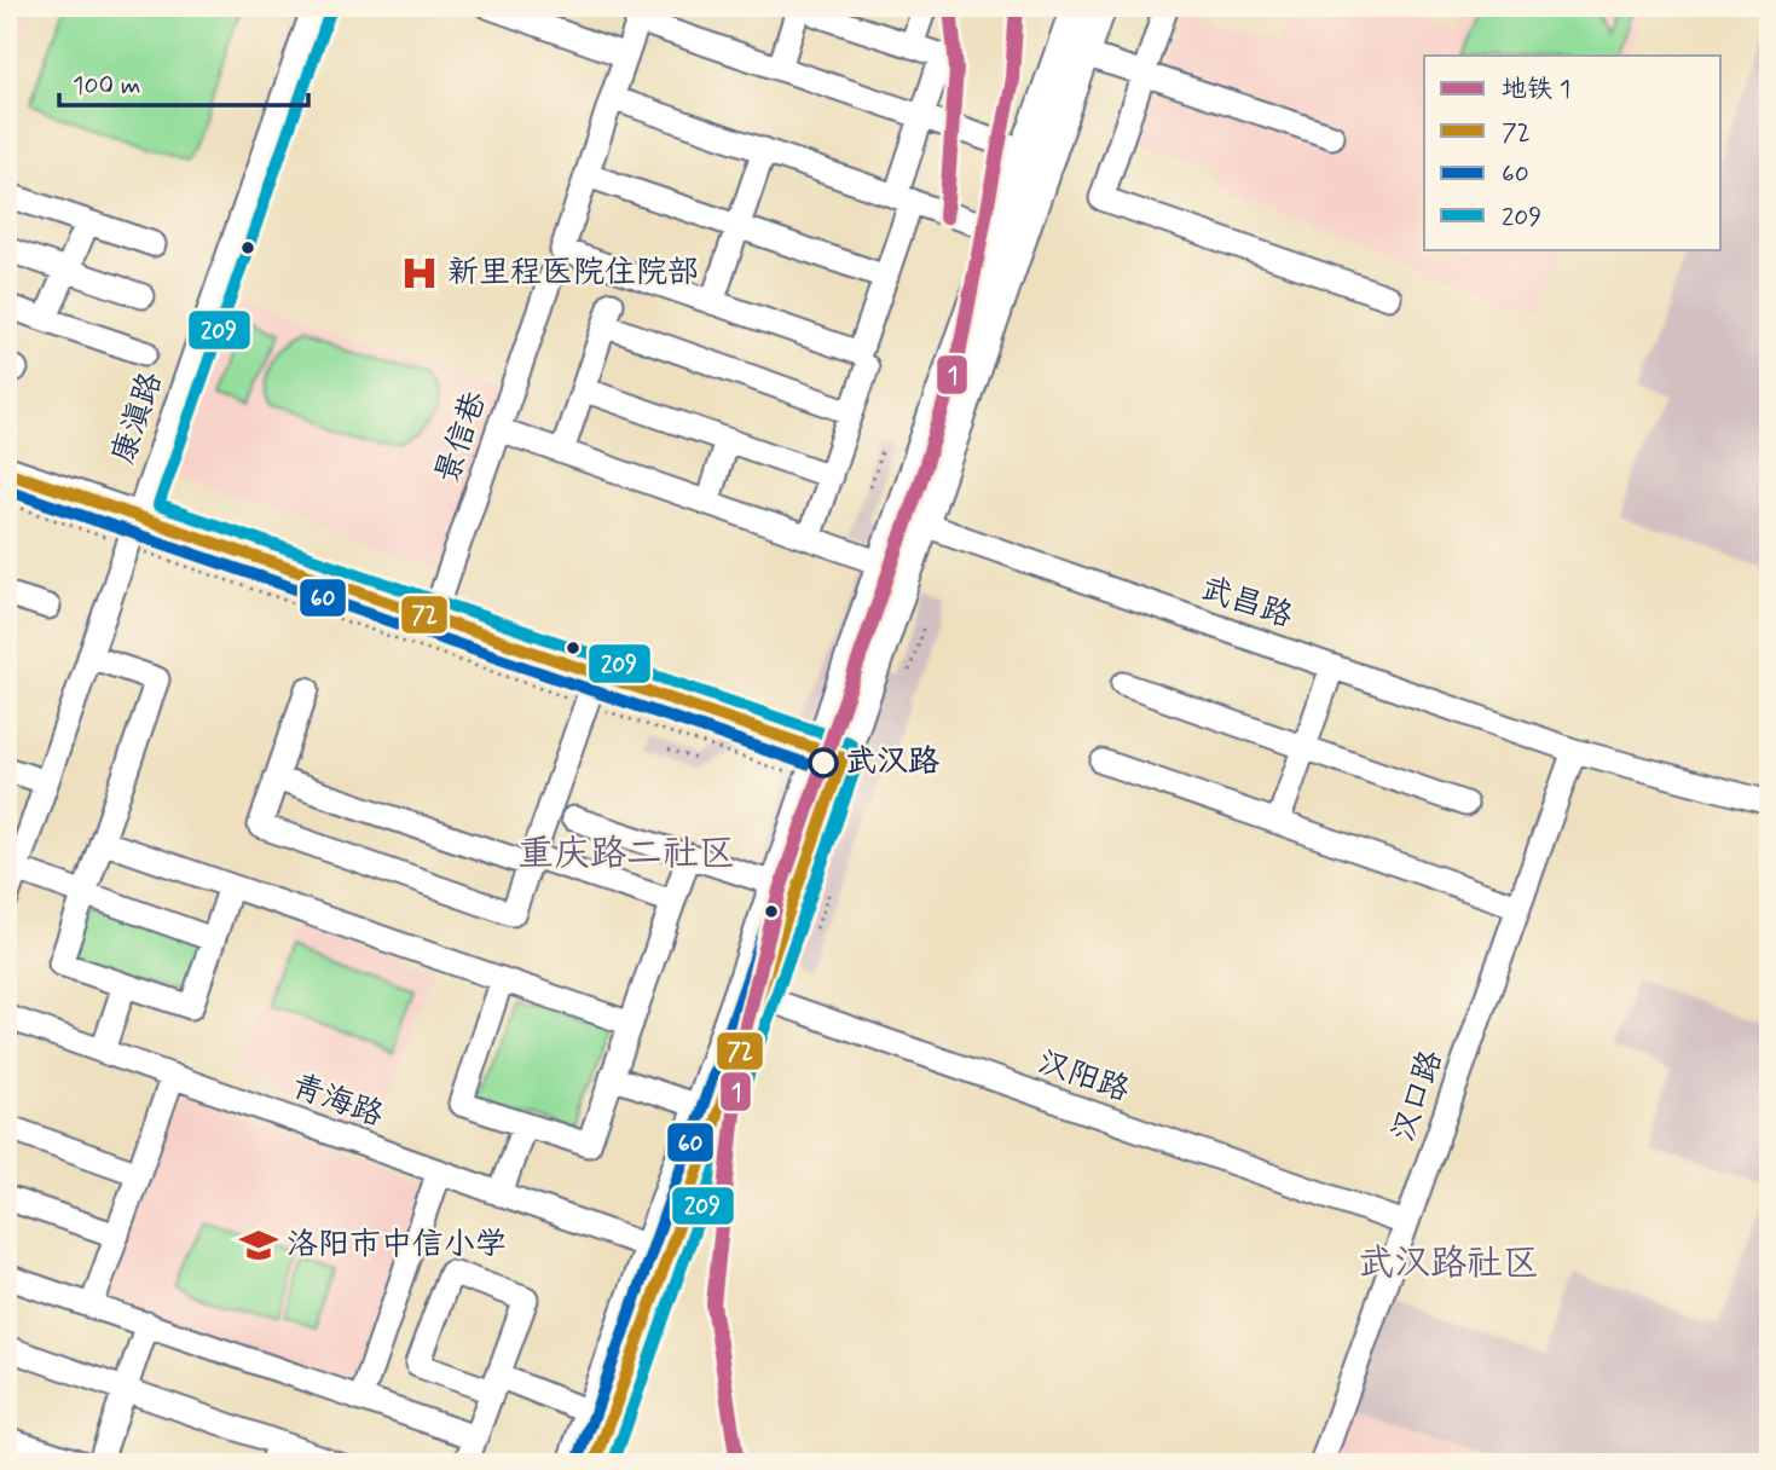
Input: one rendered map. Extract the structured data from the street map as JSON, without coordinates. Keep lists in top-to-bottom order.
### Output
{
  "streets": {
    "street": [
      "康滇路",
      "景信巷",
      "武昌路",
      "汉阳路",
      "汉口路",
      "青海路"
    ]
  },
  "crossings": [
    ["武昌路", "汉口路"],
    ["汉阳路", "汉口路"]
  ],
  "districts": ["重庆路二社区", "武汉路社区"],
  "places": {
    "hospital": ["新里程医院住院部"],
    "other": ["武汉路"],
    "school or university": ["洛阳市中信小学"]
  },
  "lines": [
    "metro line 1",
    "transit line 209",
    "transit line 72",
    "transit line 60"
  ],
  "legend": [
    "地铁 1",
    "72",
    "60",
    "209"
  ],
  "scale_bar": "100 m"
}
